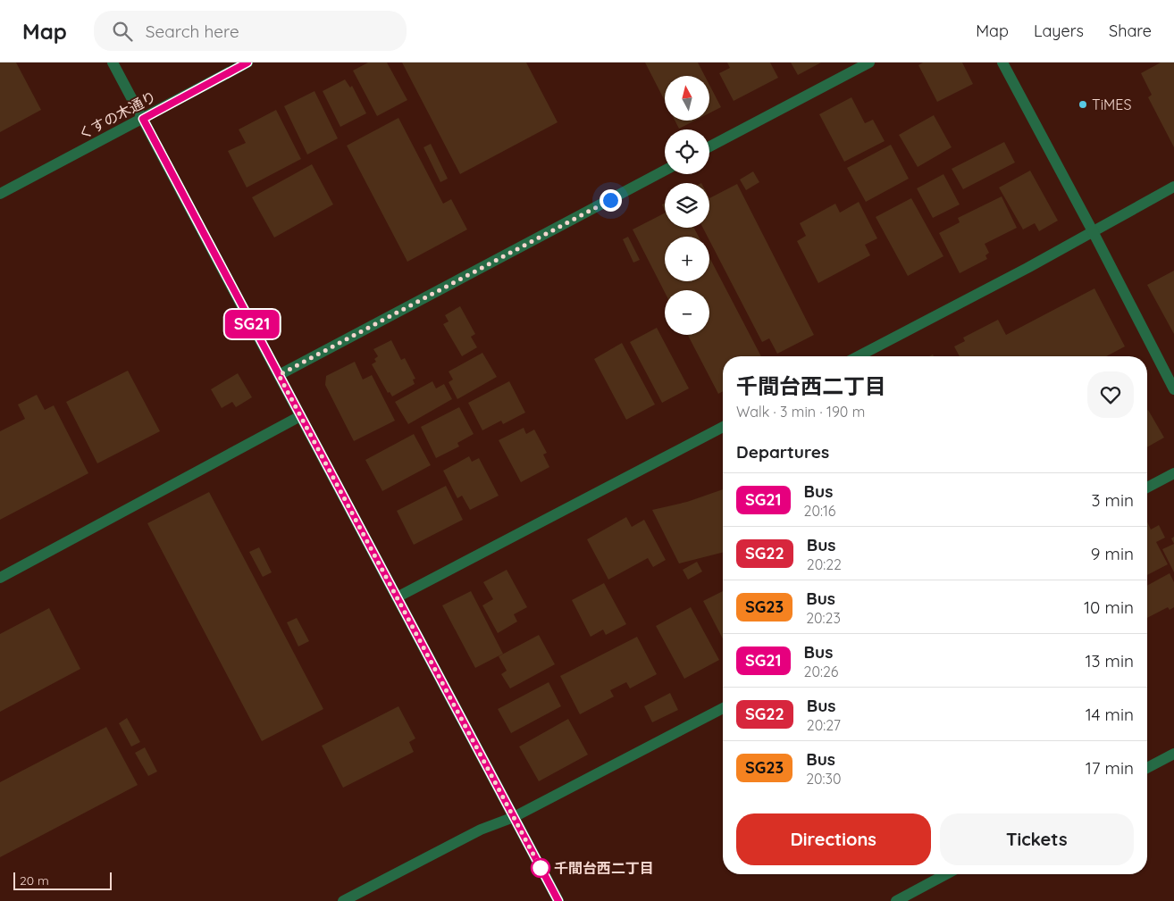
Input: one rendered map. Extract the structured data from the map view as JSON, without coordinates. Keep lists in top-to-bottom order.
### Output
{
  "streets": {
    "street": ["くすの木通り"]
  },
  "places": ["TiMES", "千間台西二丁目"],
  "lines": ["bus line SG21"],
  "scale_bar": "20 m",
  "north": "top",
  "page": {
    "header": "Map",
    "search": "Search here",
    "nav": ["Map", "Layers", "Share"],
    "on_map": "SG21",
    "map_buttons": ["+", "−"],
    "heading": [
      ["千間台西二丁目", "Walk · 3 min · 190 m"],
      "Departures"
    ],
    "list": [
      {
        "mark": "SG21",
        "name": "Bus",
        "note": "20:16",
        "value": "3 min"
      },
      {
        "mark": "SG22",
        "name": "Bus",
        "note": "20:22",
        "value": "9 min"
      },
      {
        "mark": "SG23",
        "name": "Bus",
        "note": "20:23",
        "value": "10 min"
      },
      {
        "mark": "SG21",
        "name": "Bus",
        "note": "20:26",
        "value": "13 min"
      },
      {
        "mark": "SG22",
        "name": "Bus",
        "note": "20:27",
        "value": "14 min"
      },
      {
        "mark": "SG23",
        "name": "Bus",
        "note": "20:30",
        "value": "17 min"
      }
    ],
    "buttons": ["Directions", "Tickets"],
    "scale": "20 m"
  }
}
